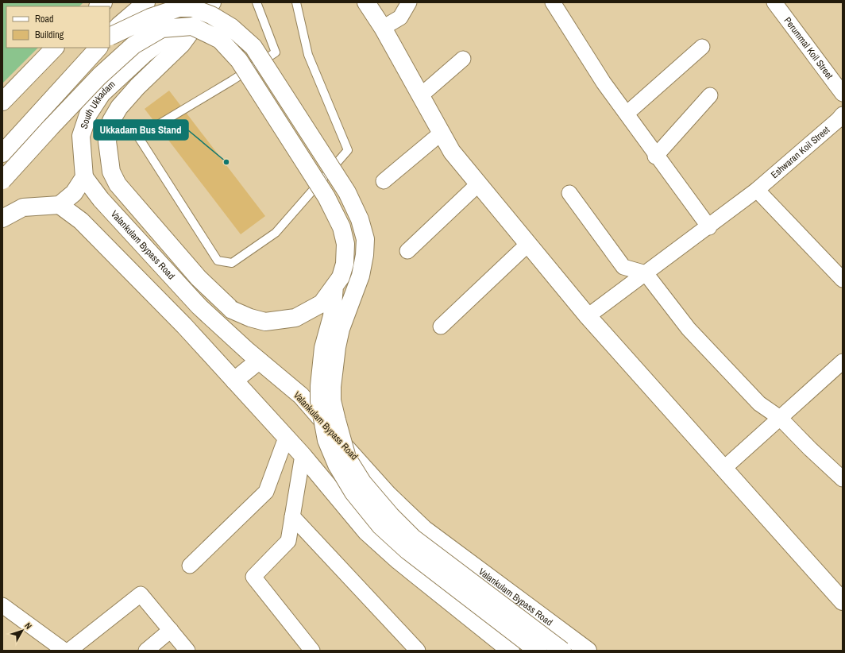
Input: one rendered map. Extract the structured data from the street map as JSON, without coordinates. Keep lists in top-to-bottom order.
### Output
{
  "streets": {
    "main road": ["South Ukkadam", "Valankulam Bypass Road"],
    "street": ["Perummal Koil Street", "Eshwaran Koil Street"]
  },
  "crossings": [
    ["South Ukkadam", "Valankulam Bypass Road"]
  ],
  "places": ["Ukkadam Bus Stand"],
  "legend": ["Road", "Building"],
  "north": "top right"
}
